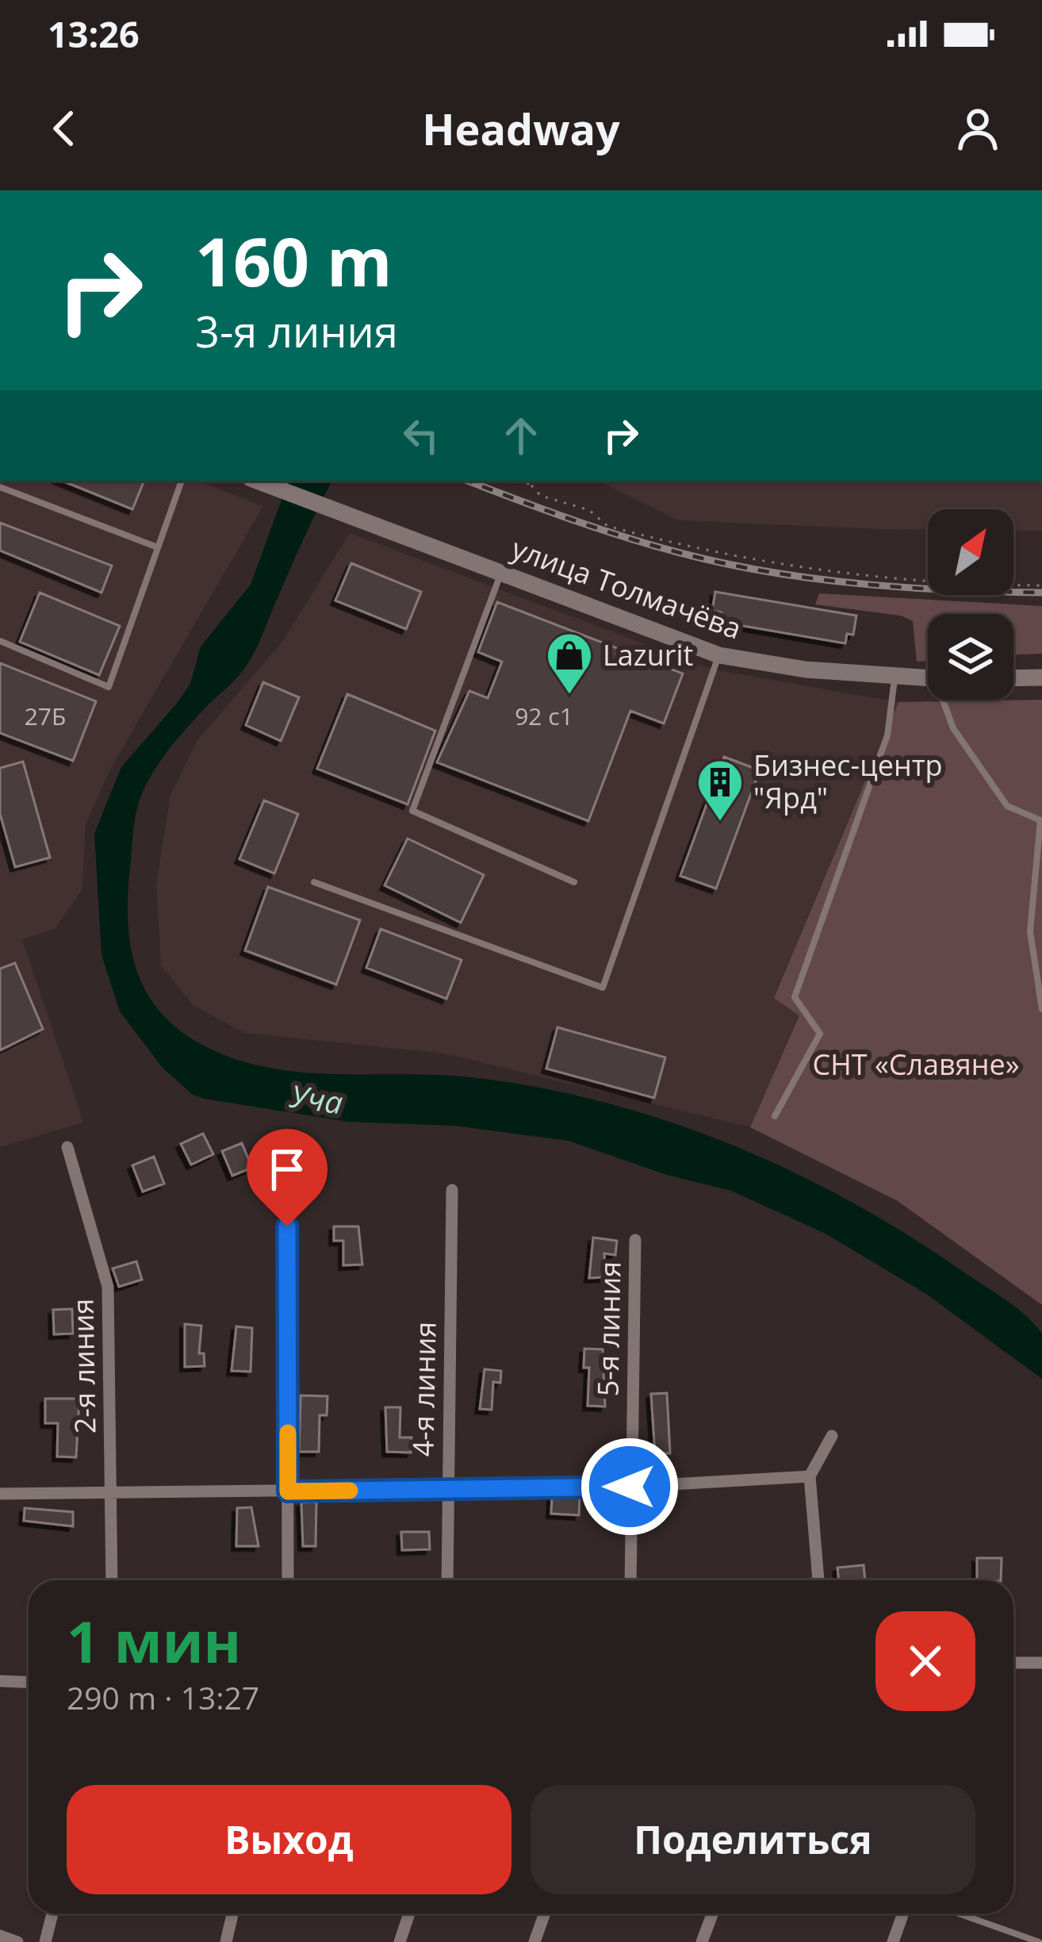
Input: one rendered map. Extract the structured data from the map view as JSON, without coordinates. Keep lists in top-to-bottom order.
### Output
{
  "streets": {
    "street": [
      "улица Толмачёва",
      "5-я линия",
      "2-я линия",
      "4-я линия"
    ]
  },
  "water": ["Уча"],
  "parks": ["СНТ «Славяне»"],
  "places": {
    "shop": ["Lazurit"],
    "building": ["Бизнес-центр \"Ярд\""]
  },
  "house_numbers": ["27Б", "92 с1"],
  "north": "top right",
  "page": {
    "status": "13:26",
    "header": "Headway",
    "turn": ["160 m", "3-я линия"],
    "heading": ["1 мин", "290 m · 13:27"],
    "buttons": ["Выход", "Поделиться"]
  }
}
